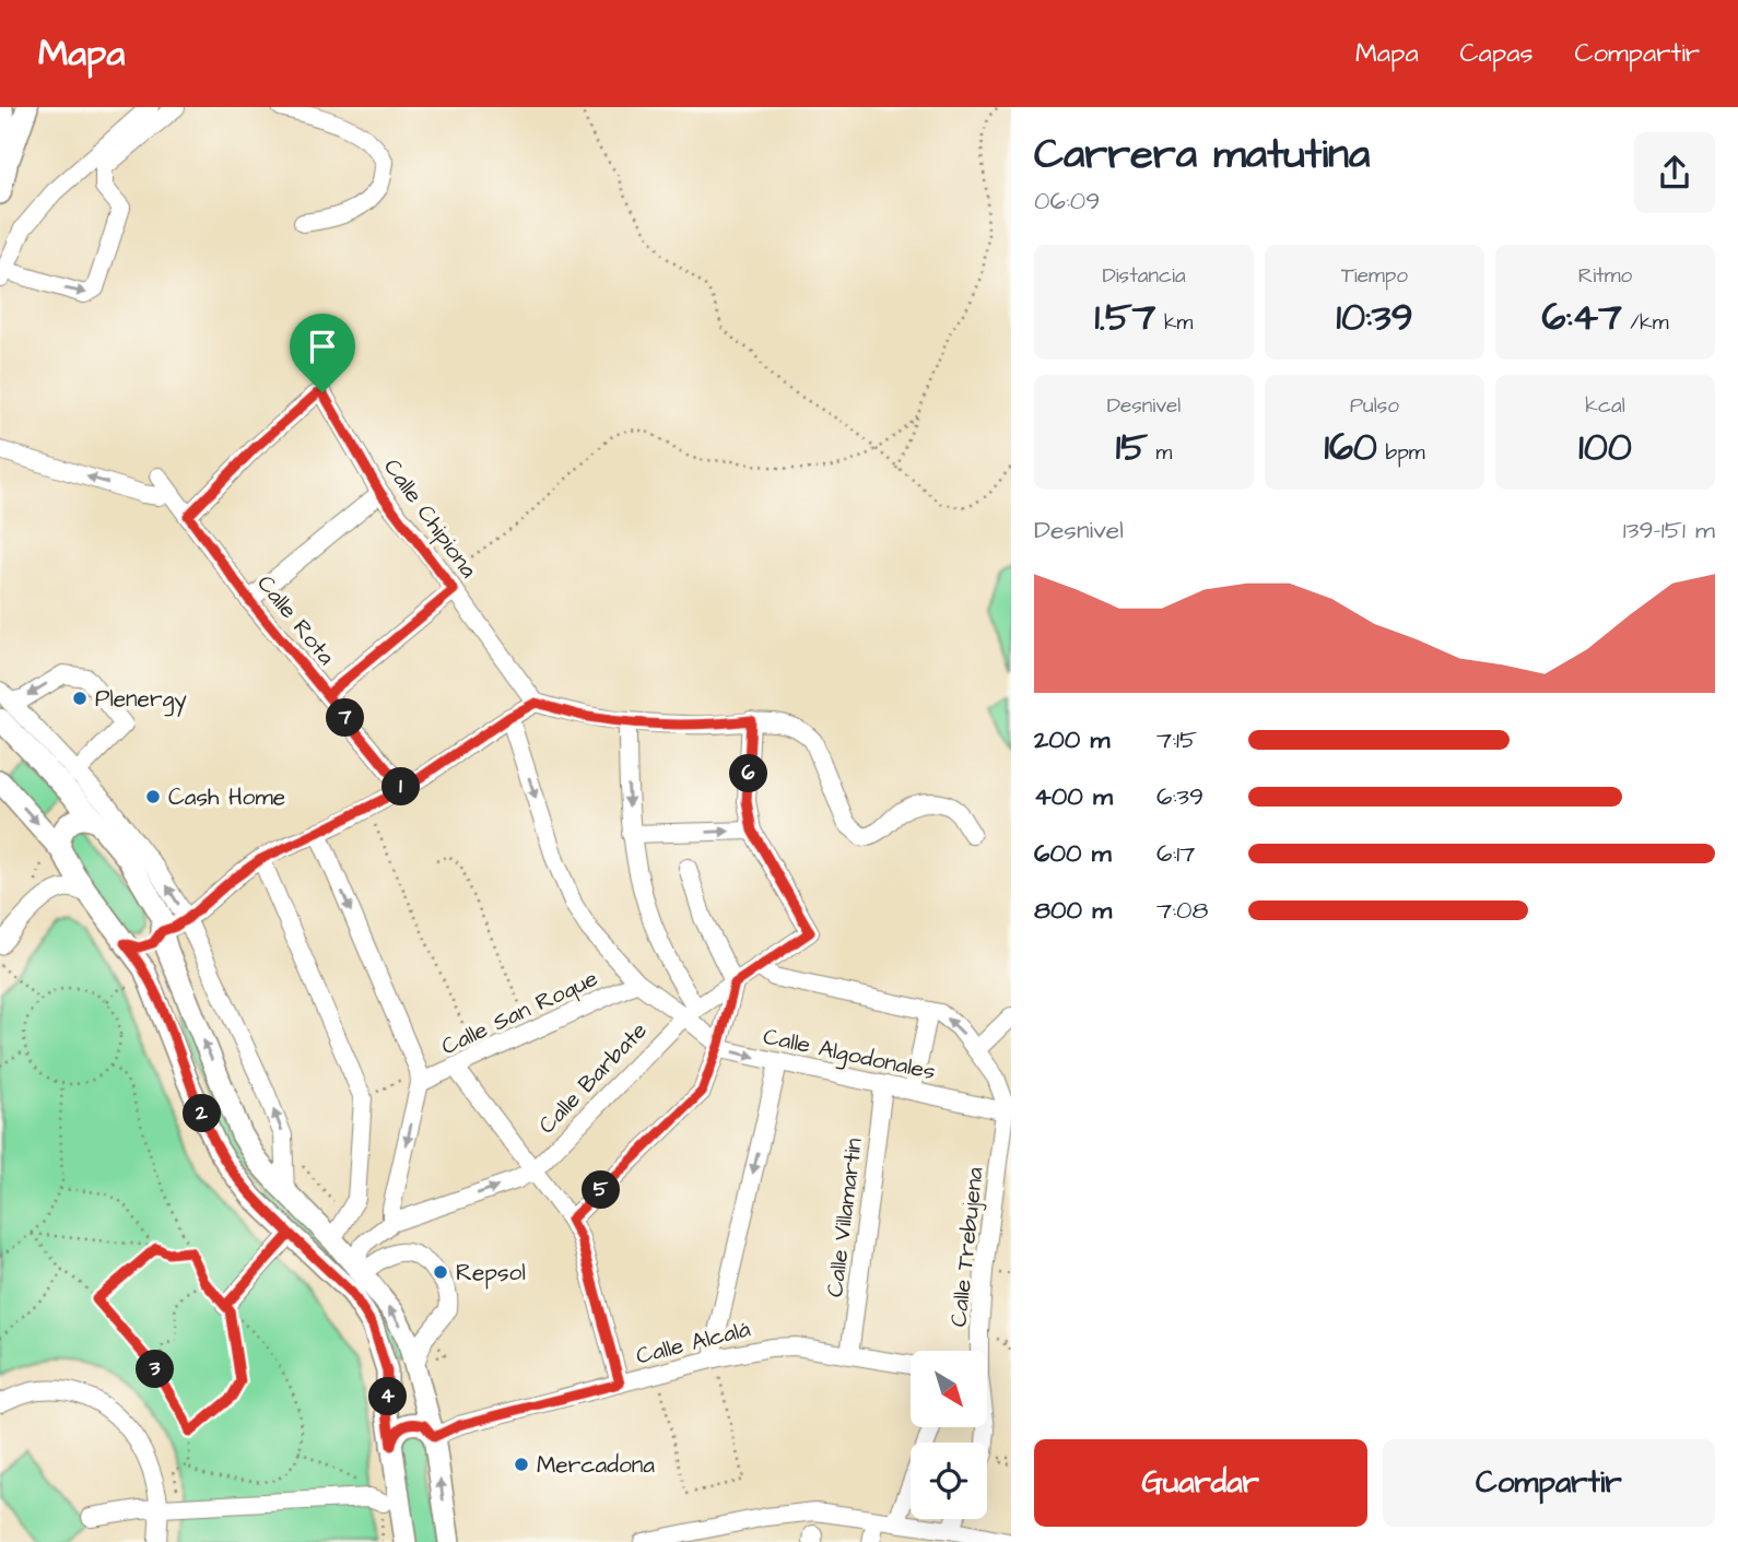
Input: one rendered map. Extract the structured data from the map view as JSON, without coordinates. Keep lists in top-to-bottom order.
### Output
{
  "streets": {
    "street": [
      "Calle Chipiona",
      "Calle Rota",
      "Calle San Roque",
      "Calle Algodonales",
      "Calle Barbate",
      "Calle Villamartin",
      "Calle Trebujena",
      "Calle Alcalá"
    ]
  },
  "crossings": [
    ["Calle Chipiona", "Calle Rota"],
    ["Calle San Roque", "Calle Algodonales"],
    ["Calle Algodonales", "Calle Barbate"],
    ["Calle Algodonales", "Calle Villamartin"],
    ["Calle Algodonales", "Calle Trebujena"],
    ["Calle Villamartin", "Calle Alcalá"]
  ],
  "places": [
    "Plenergy",
    "Cash Home",
    "Repsol",
    "Mercadona"
  ],
  "north": "bottom right",
  "page": {
    "header": "Mapa",
    "nav": ["Mapa", "Capas", "Compartir"],
    "heading": ["Carrera matutina", "06:09"],
    "stats": [
      ["Distancia", "1.57 km"],
      ["Tiempo", "10:39"],
      ["Ritmo", "6:47 /km"],
      ["Desnivel", "15 m"],
      ["Pulso", "160 bpm"],
      ["kcal", "100"]
    ],
    "chart": ["Desnivel", "139–151 m"],
    "pins": [
      "7",
      "6",
      "1",
      "2",
      "5",
      "3",
      "4"
    ],
    "list": [
      {
        "name": "200 m",
        "note": "7:15"
      },
      {
        "name": "400 m",
        "note": "6:39"
      },
      {
        "name": "600 m",
        "note": "6:17"
      },
      {
        "name": "800 m",
        "note": "7:08"
      }
    ],
    "buttons": ["Guardar", "Compartir"]
  }
}
